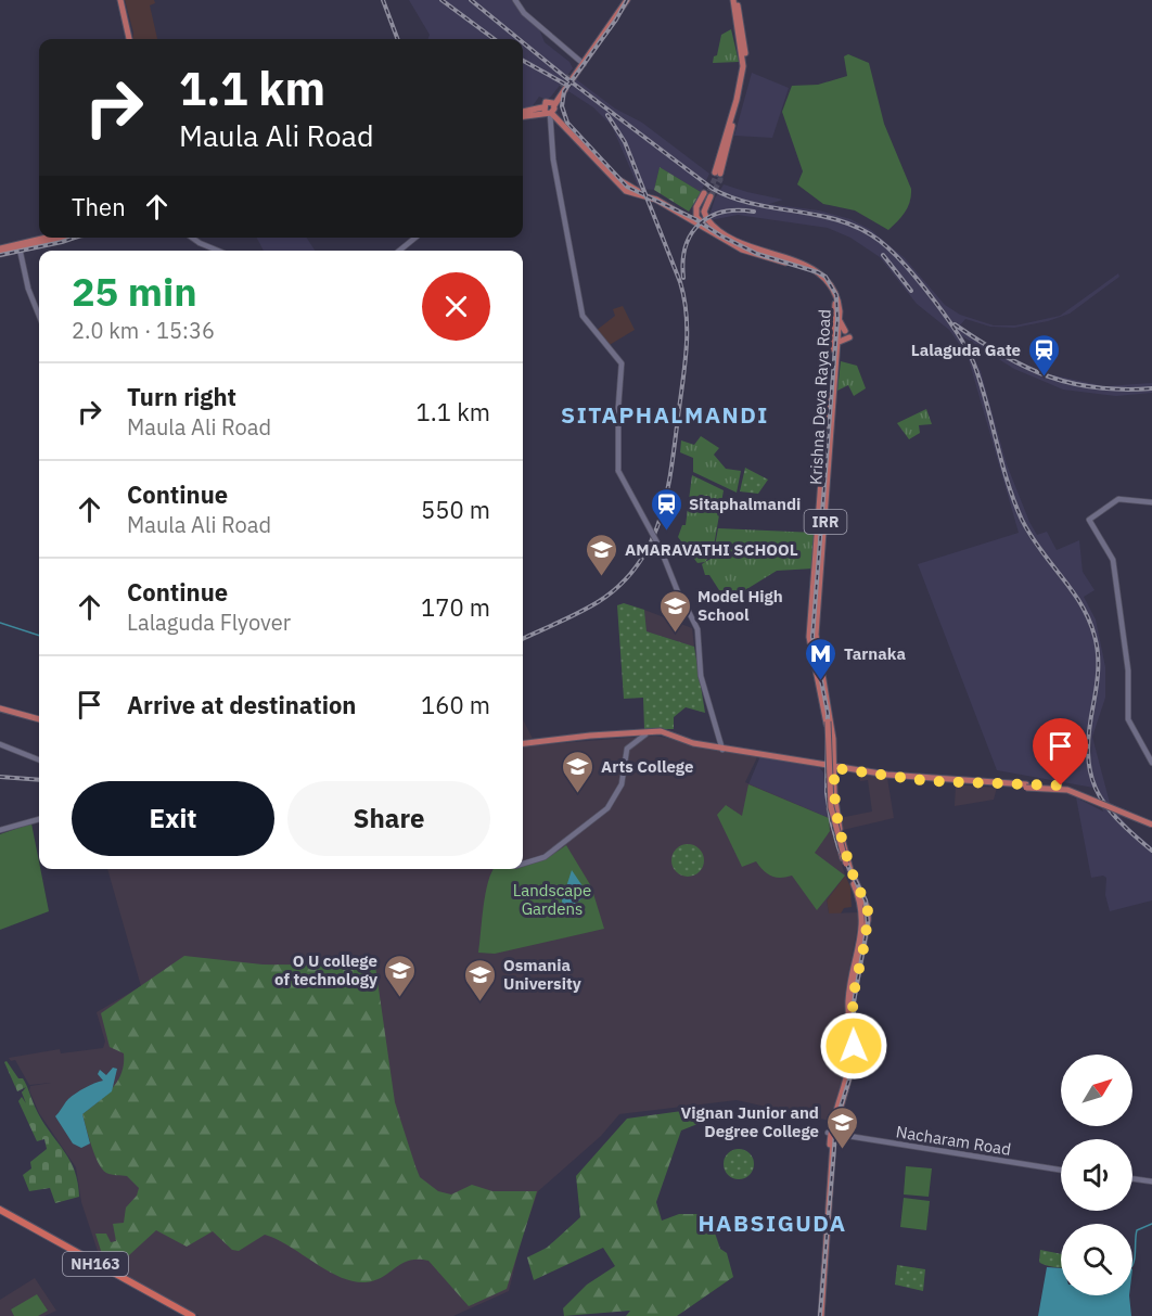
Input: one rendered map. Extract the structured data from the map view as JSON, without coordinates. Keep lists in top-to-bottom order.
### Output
{
  "streets": {
    "highway": ["NH163"],
    "main road": ["Krishna Deva Raya Road", "IRR", "Nacharam Road"]
  },
  "crossings": [
    ["Krishna Deva Raya Road", "IRR"],
    ["IRR", "Nacharam Road"]
  ],
  "districts": ["SITAPHALMANDI", "HABSIGUDA"],
  "parks": ["Landscape Gardens"],
  "places": {
    "station": ["Lalaguda Gate", "Sitaphalmandi"],
    "school or university": [
      "AMARAVATHI SCHOOL",
      "Model High School",
      "Arts College",
      "O U college of technology",
      "Osmania University",
      "Vignan Junior and Degree College"
    ],
    "metro station": ["Tarnaka"]
  },
  "north": "top right",
  "page": {
    "turn": ["1.1 km", "Maula Ali Road"],
    "then": "Then",
    "heading": ["25 min", "2.0 km · 15:36"],
    "list": [
      {
        "name": "Turn right",
        "note": "Maula Ali Road",
        "value": "1.1 km"
      },
      {
        "name": "Continue",
        "note": "Maula Ali Road",
        "value": "550 m"
      },
      {
        "name": "Continue",
        "note": "Lalaguda Flyover",
        "value": "170 m"
      },
      {
        "name": "Arrive at destination",
        "value": "160 m"
      }
    ],
    "buttons": ["Exit", "Share"]
  }
}
